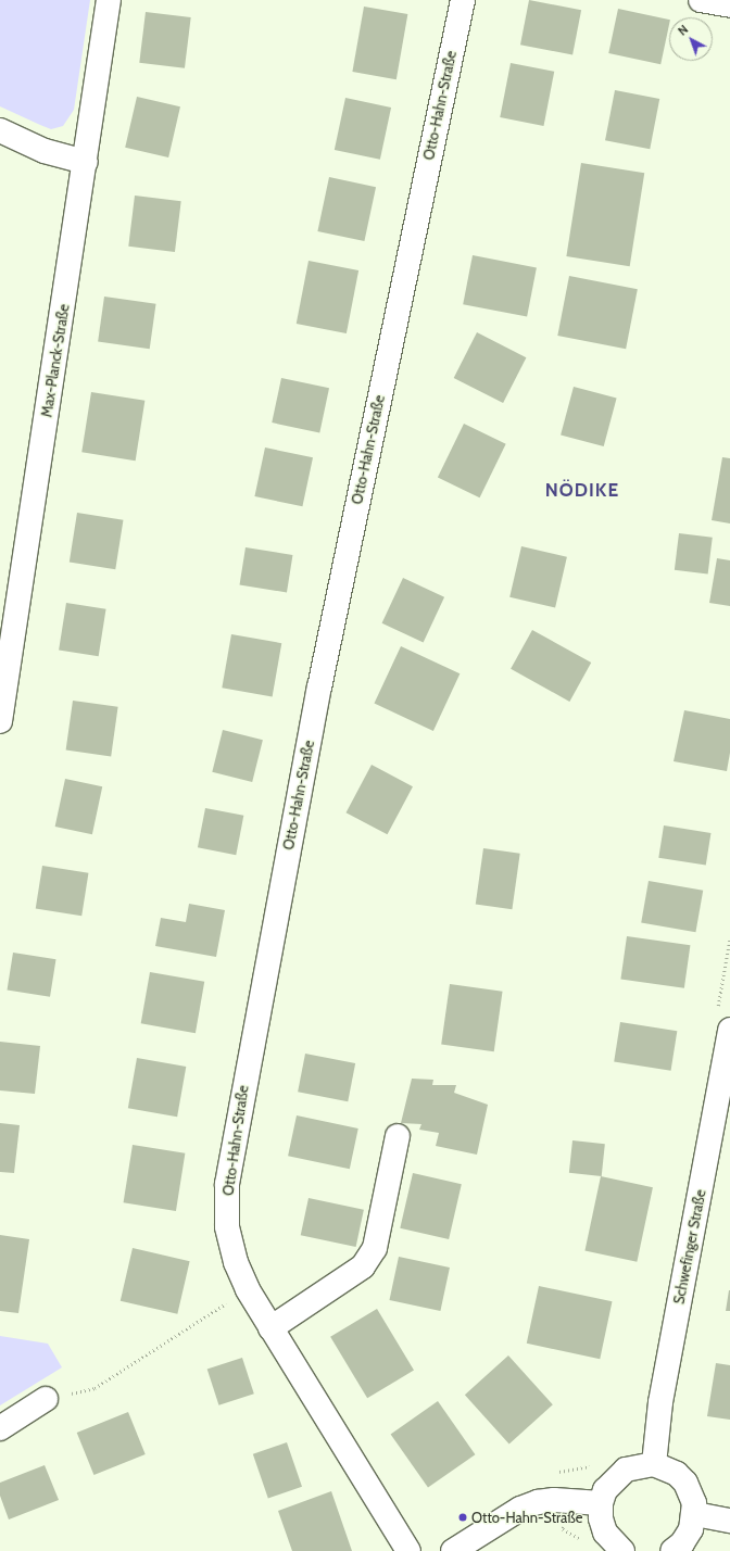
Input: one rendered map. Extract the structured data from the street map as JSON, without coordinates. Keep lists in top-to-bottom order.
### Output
{
  "streets": {
    "street": ["Otto-Hahn-Straße", "Max-Planck-Straße", "Schwefinger Straße"]
  },
  "districts": ["NÖDIKE"],
  "places": ["Otto-Hahn-Straße"],
  "north": "top left"
}
